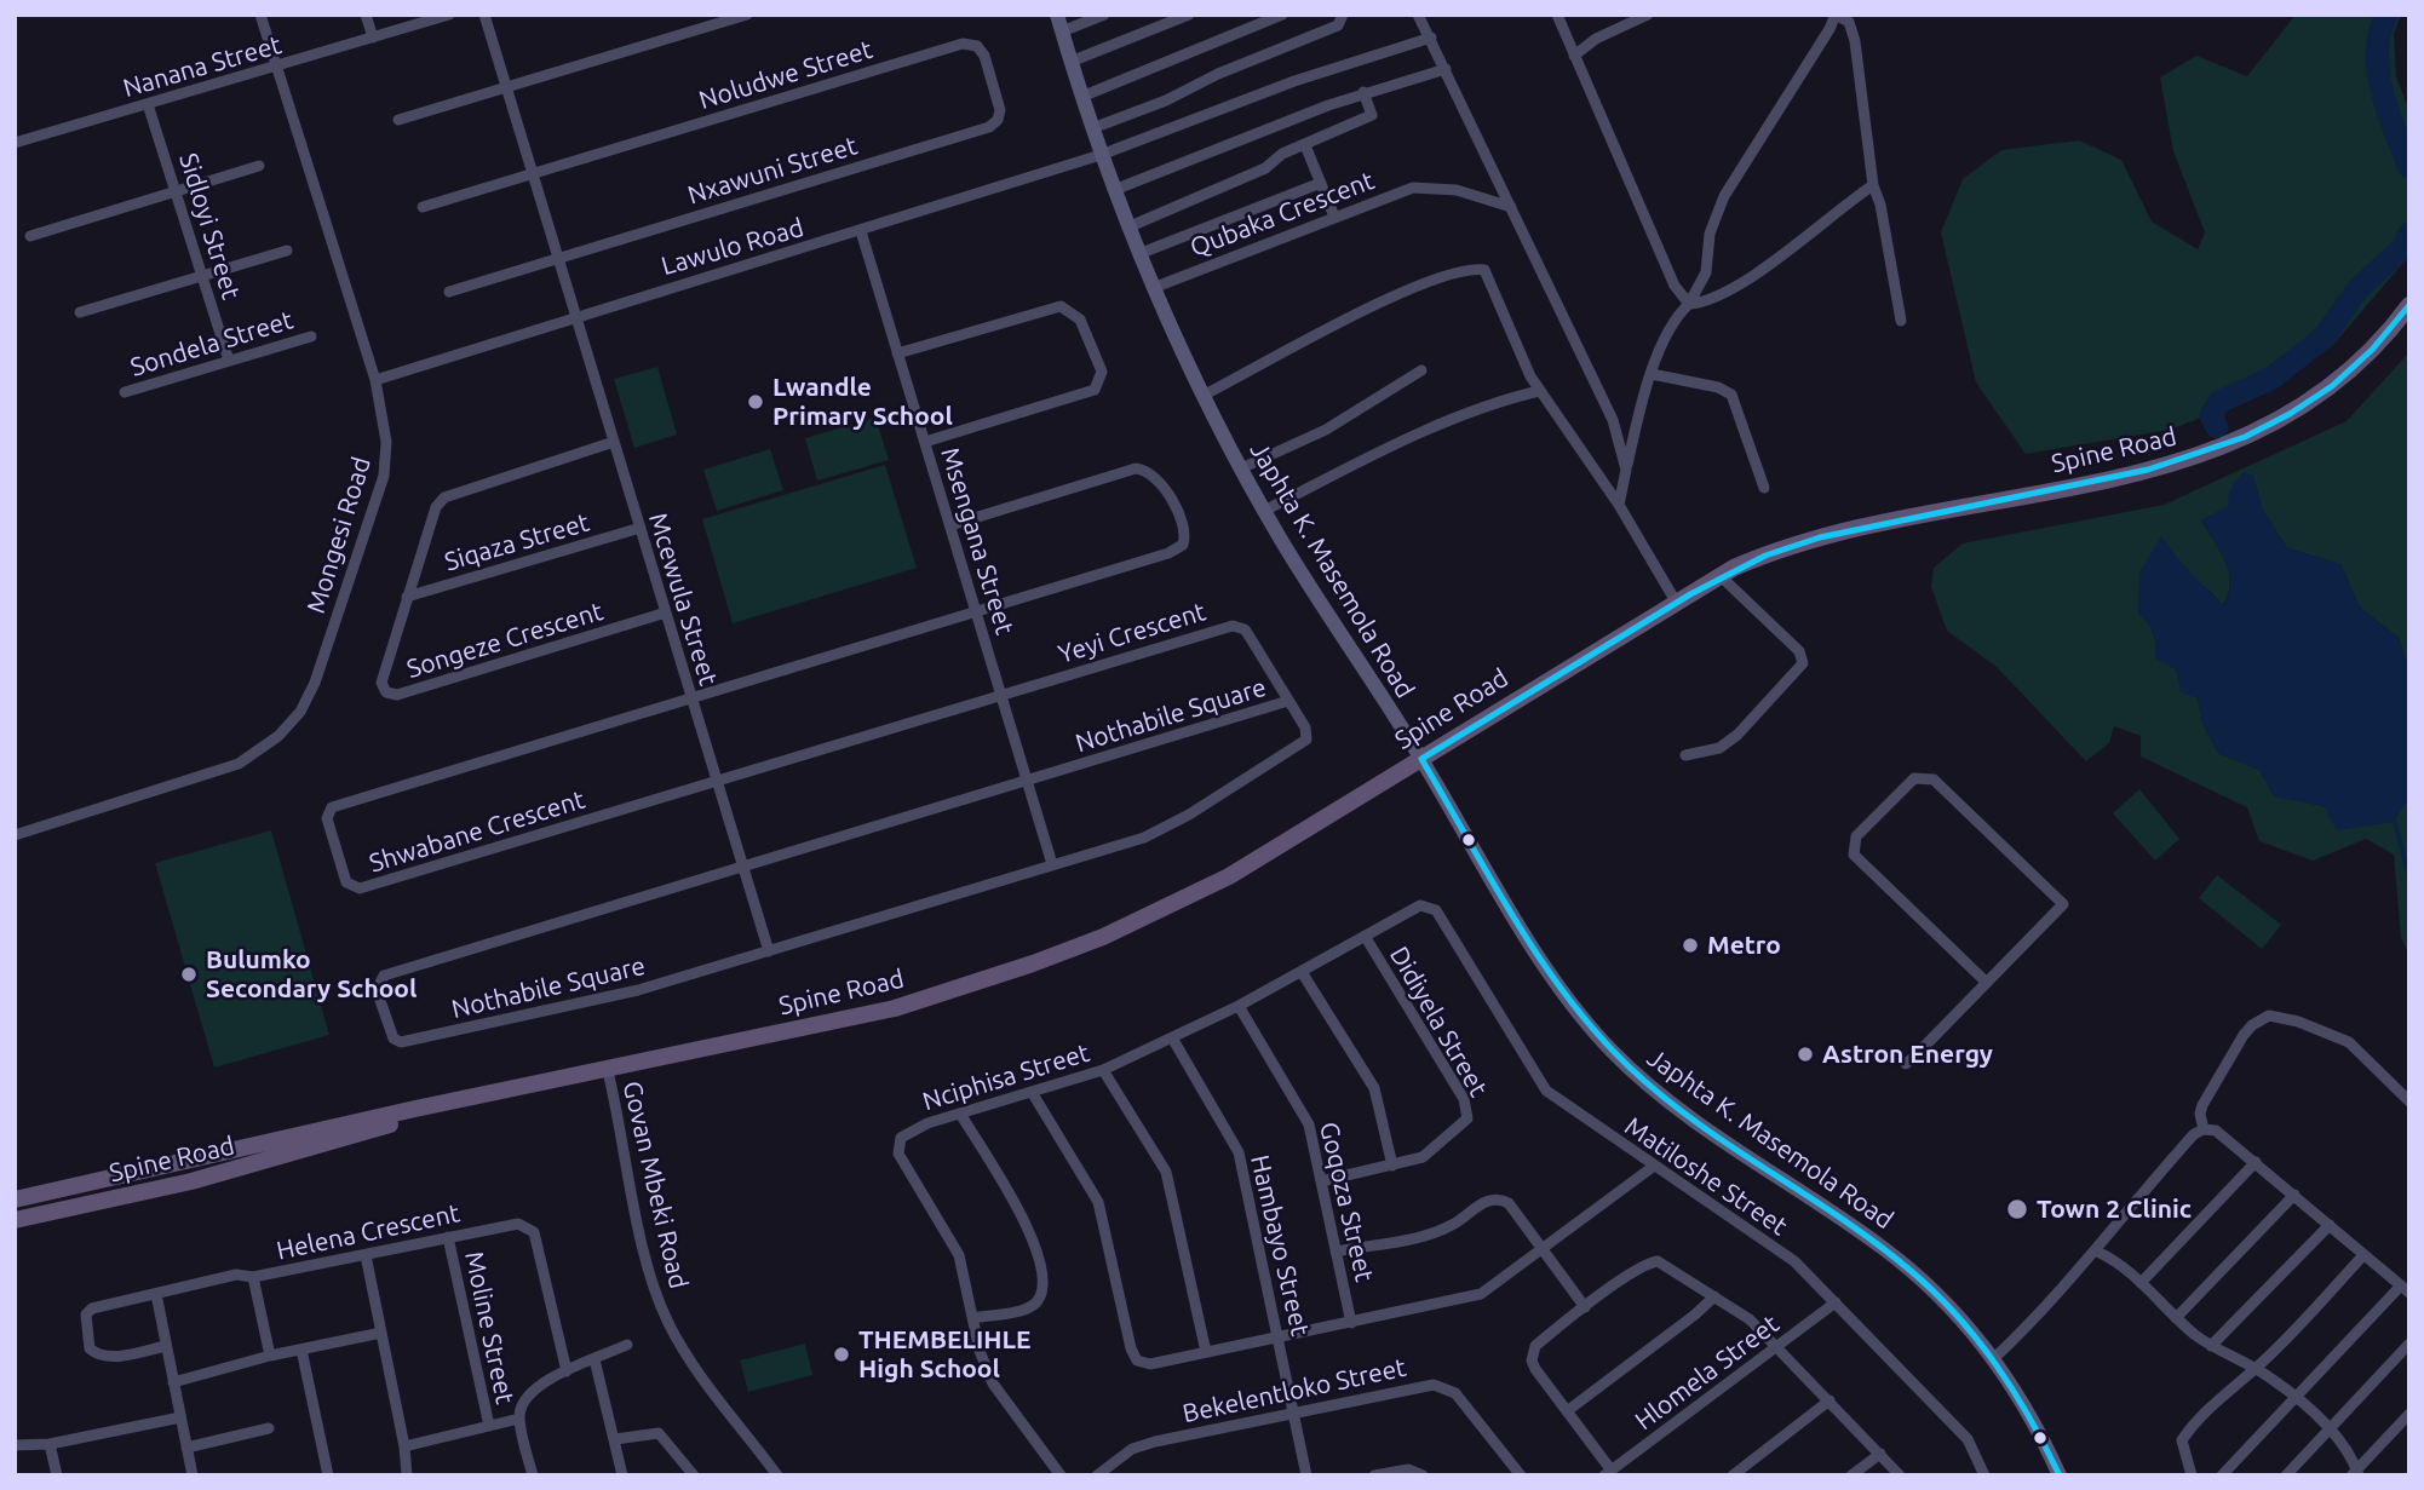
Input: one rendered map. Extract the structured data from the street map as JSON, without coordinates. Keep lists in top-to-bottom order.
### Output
{
  "streets": {
    "main road": ["Spine Road", "Japhta K. Masemola Road"],
    "street": [
      "Nanana Street",
      "Noludwe Street",
      "Nxawuni Street",
      "Qubaka Crescent",
      "Sidloyi Street",
      "Lawulo Road",
      "Sondela Street",
      "Mongesi Road",
      "Msengana Street",
      "Siqaza Street",
      "Mcewula Street",
      "Yeyi Crescent",
      "Songeze Crescent",
      "Nothabile Square",
      "Shwabane Crescent",
      "Didiyela Street",
      "Nciphisa Street",
      "Matiloshe Street",
      "Govan Mbeki Road",
      "Goqoza Street",
      "Helena Crescent",
      "Hambayo Street",
      "Moline Street",
      "Hlomela Street",
      "Bekelentloko Street"
    ]
  },
  "crossings": [
    ["Nanana Street", "Sidloyi Street"],
    ["Nanana Street", "Mongesi Road"],
    ["Noludwe Street", "Nxawuni Street"],
    ["Noludwe Street", "Mcewula Street"],
    ["Nxawuni Street", "Mcewula Street"],
    ["Qubaka Crescent", "Japhta K. Masemola Road"],
    ["Sidloyi Street", "Sondela Street"],
    ["Lawulo Road", "Mongesi Road"],
    ["Lawulo Road", "Msengana Street"],
    ["Lawulo Road", "Japhta K. Masemola Road"],
    ["Lawulo Road", "Mcewula Street"],
    ["Spine Road", "Japhta K. Masemola Road"],
    ["Spine Road", "Govan Mbeki Road"],
    ["Msengana Street", "Yeyi Crescent"],
    ["Msengana Street", "Nothabile Square"],
    ["Msengana Street", "Shwabane Crescent"],
    ["Siqaza Street", "Mcewula Street"],
    ["Siqaza Street", "Songeze Crescent"],
    ["Mcewula Street", "Songeze Crescent"],
    ["Mcewula Street", "Nothabile Square"],
    ["Mcewula Street", "Shwabane Crescent"],
    ["Yeyi Crescent", "Nothabile Square"],
    ["Yeyi Crescent", "Shwabane Crescent"],
    ["Didiyela Street", "Nciphisa Street"],
    ["Didiyela Street", "Goqoza Street"],
    ["Nciphisa Street", "Matiloshe Street"],
    ["Nciphisa Street", "Goqoza Street"],
    ["Nciphisa Street", "Hambayo Street"],
    ["Matiloshe Street", "Hlomela Street"],
    ["Helena Crescent", "Moline Street"],
    ["Hambayo Street", "Bekelentloko Street"]
  ],
  "places": [
    "Lwandle Primary School",
    "Metro",
    "Bulumko Secondary School",
    "Astron Energy",
    "Town 2 Clinic",
    "THEMBELIHLE High School"
  ]
}
